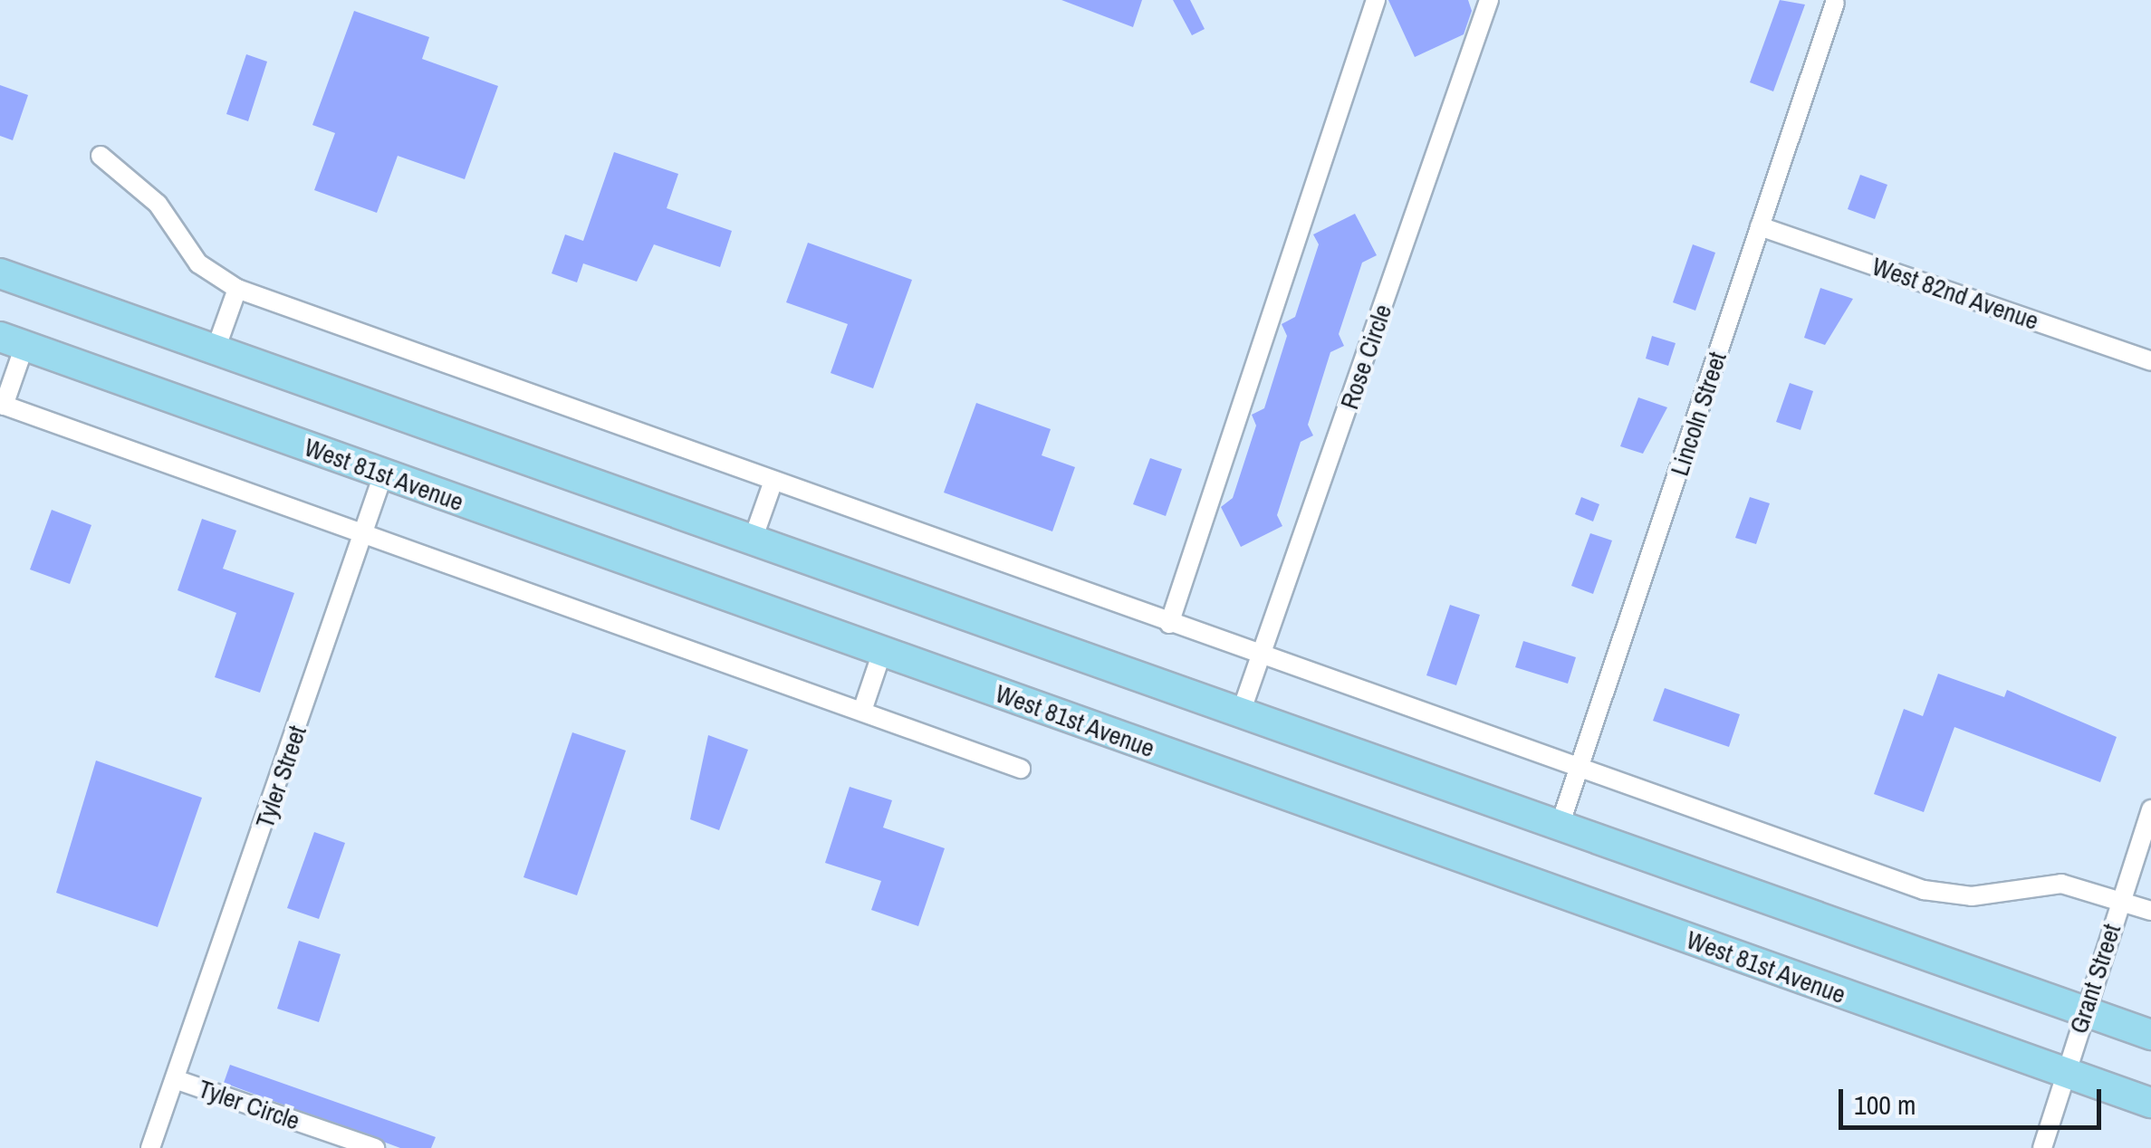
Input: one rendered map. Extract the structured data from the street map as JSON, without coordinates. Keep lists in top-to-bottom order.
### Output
{
  "streets": {
    "main road": ["West 81st Avenue"],
    "street": [
      "West 82nd Avenue",
      "Rose Circle",
      "Lincoln Street",
      "Tyler Street",
      "Grant Street",
      "Tyler Circle"
    ]
  },
  "crossings": [
    ["West 82nd Avenue", "Lincoln Street"],
    ["West 81st Avenue", "Tyler Street"],
    ["West 81st Avenue", "Grant Street"],
    ["Tyler Street", "Tyler Circle"]
  ],
  "scale_bar": "100 m"
}
